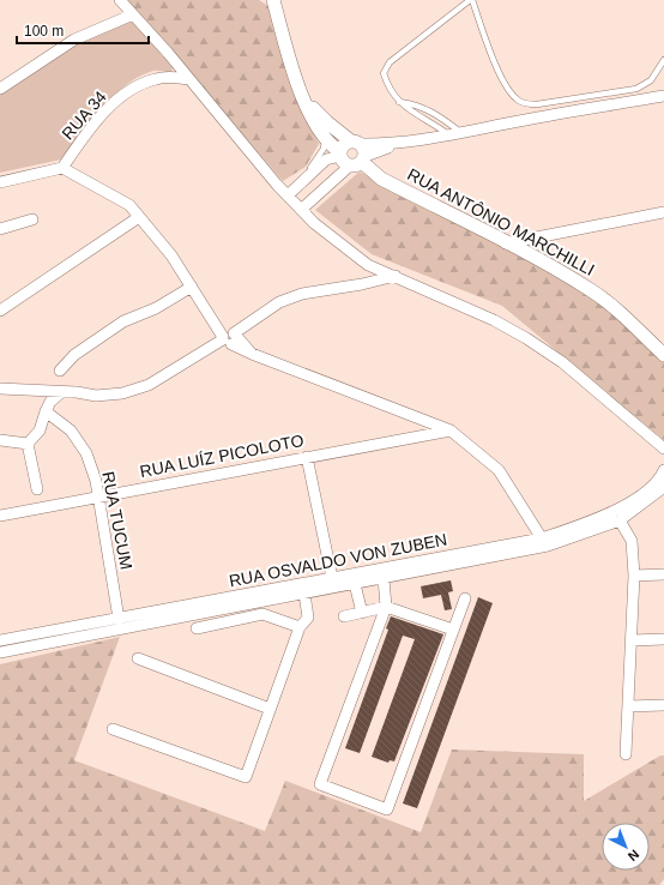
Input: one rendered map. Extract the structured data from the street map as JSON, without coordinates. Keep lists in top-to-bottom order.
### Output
{
  "streets": {
    "street": [
      "RUA 34",
      "RUA ANTÔNIO MARCHILLI",
      "RUA LUÍZ PICOLOTO",
      "RUA TUCUM",
      "RUA OSVALDO VON ZUBEN"
    ]
  },
  "crossings": [
    ["RUA LUÍZ PICOLOTO", "RUA TUCUM"],
    ["RUA TUCUM", "RUA OSVALDO VON ZUBEN"]
  ],
  "scale_bar": "100 m",
  "north": "bottom right"
}
